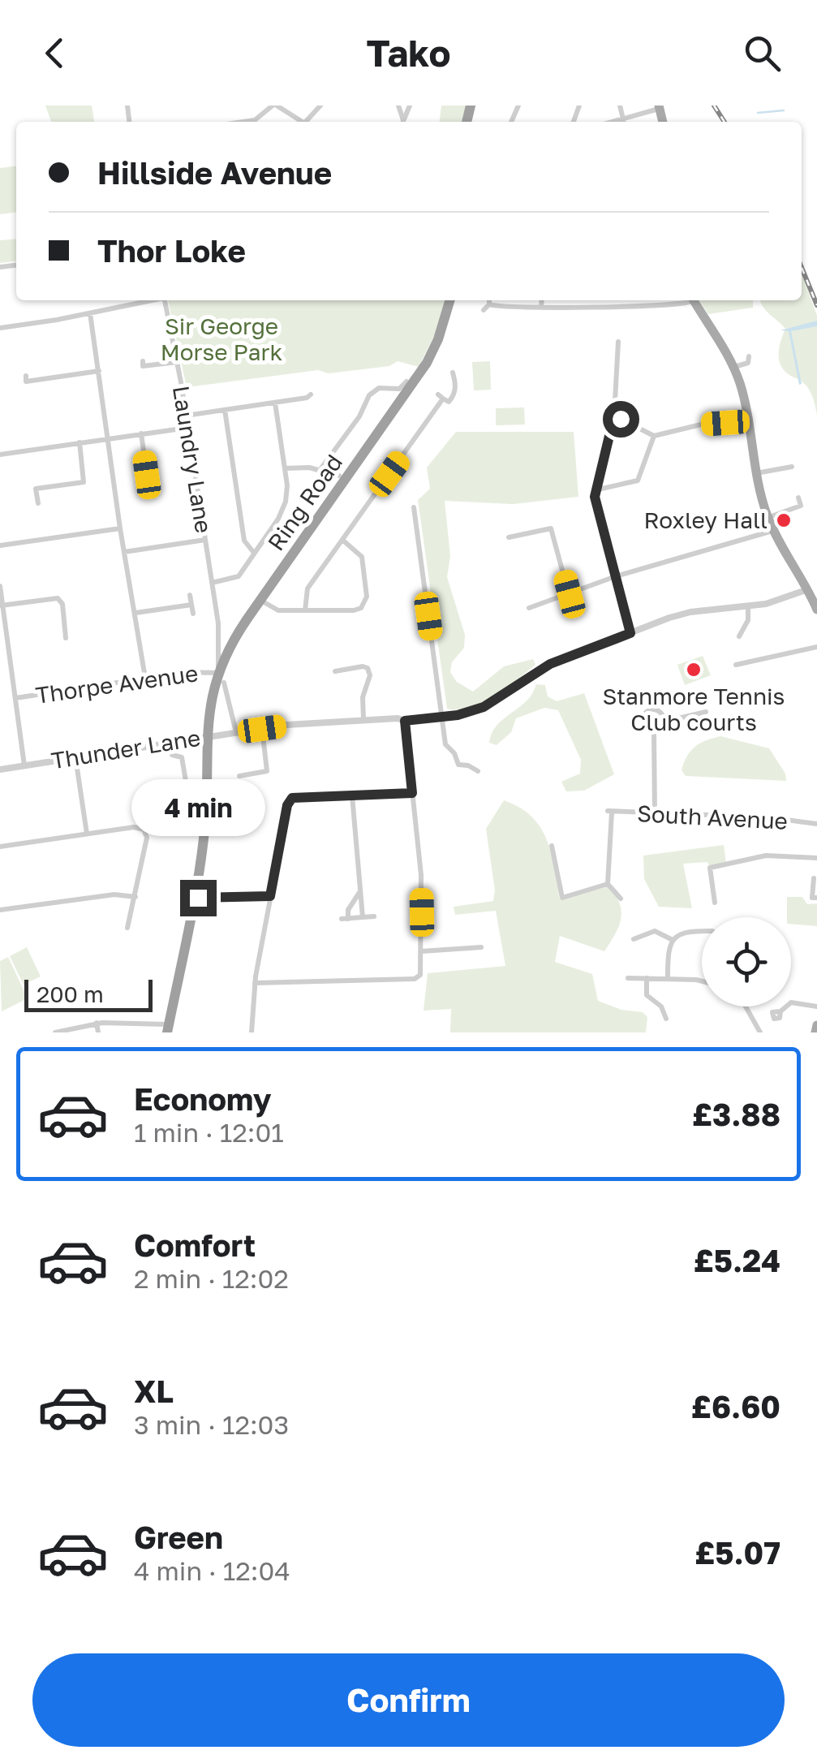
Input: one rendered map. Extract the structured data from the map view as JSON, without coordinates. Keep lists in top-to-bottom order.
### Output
{
  "streets": {
    "highway": ["Ring Road"],
    "street": [
      "Laundry Lane",
      "Thorpe Avenue",
      "Thunder Lane",
      "South Avenue"
    ]
  },
  "crossings": [
    ["Laundry Lane", "Ring Road"],
    ["Laundry Lane", "Thorpe Avenue"],
    ["Laundry Lane", "Thunder Lane"],
    ["Ring Road", "Thorpe Avenue"],
    ["Ring Road", "Thunder Lane"]
  ],
  "parks": ["Sir George Morse Park"],
  "places": ["Roxley Hall", "Stanmore Tennis Club courts"],
  "scale_bar": "200 m",
  "page": {
    "header": "Tako",
    "banner": ["Hillside Avenue", "Thor Loke"],
    "bubble": "4 min",
    "scale": "200 m",
    "list": [
      {
        "name": "Economy",
        "note": "1 min · 12:01",
        "value": "£3.88"
      },
      {
        "name": "Comfort",
        "note": "2 min · 12:02",
        "value": "£5.24"
      },
      {
        "name": "XL",
        "note": "3 min · 12:03",
        "value": "£6.60"
      },
      {
        "name": "Green",
        "note": "4 min · 12:04",
        "value": "£5.07"
      }
    ],
    "buttons": "Confirm"
  }
}
